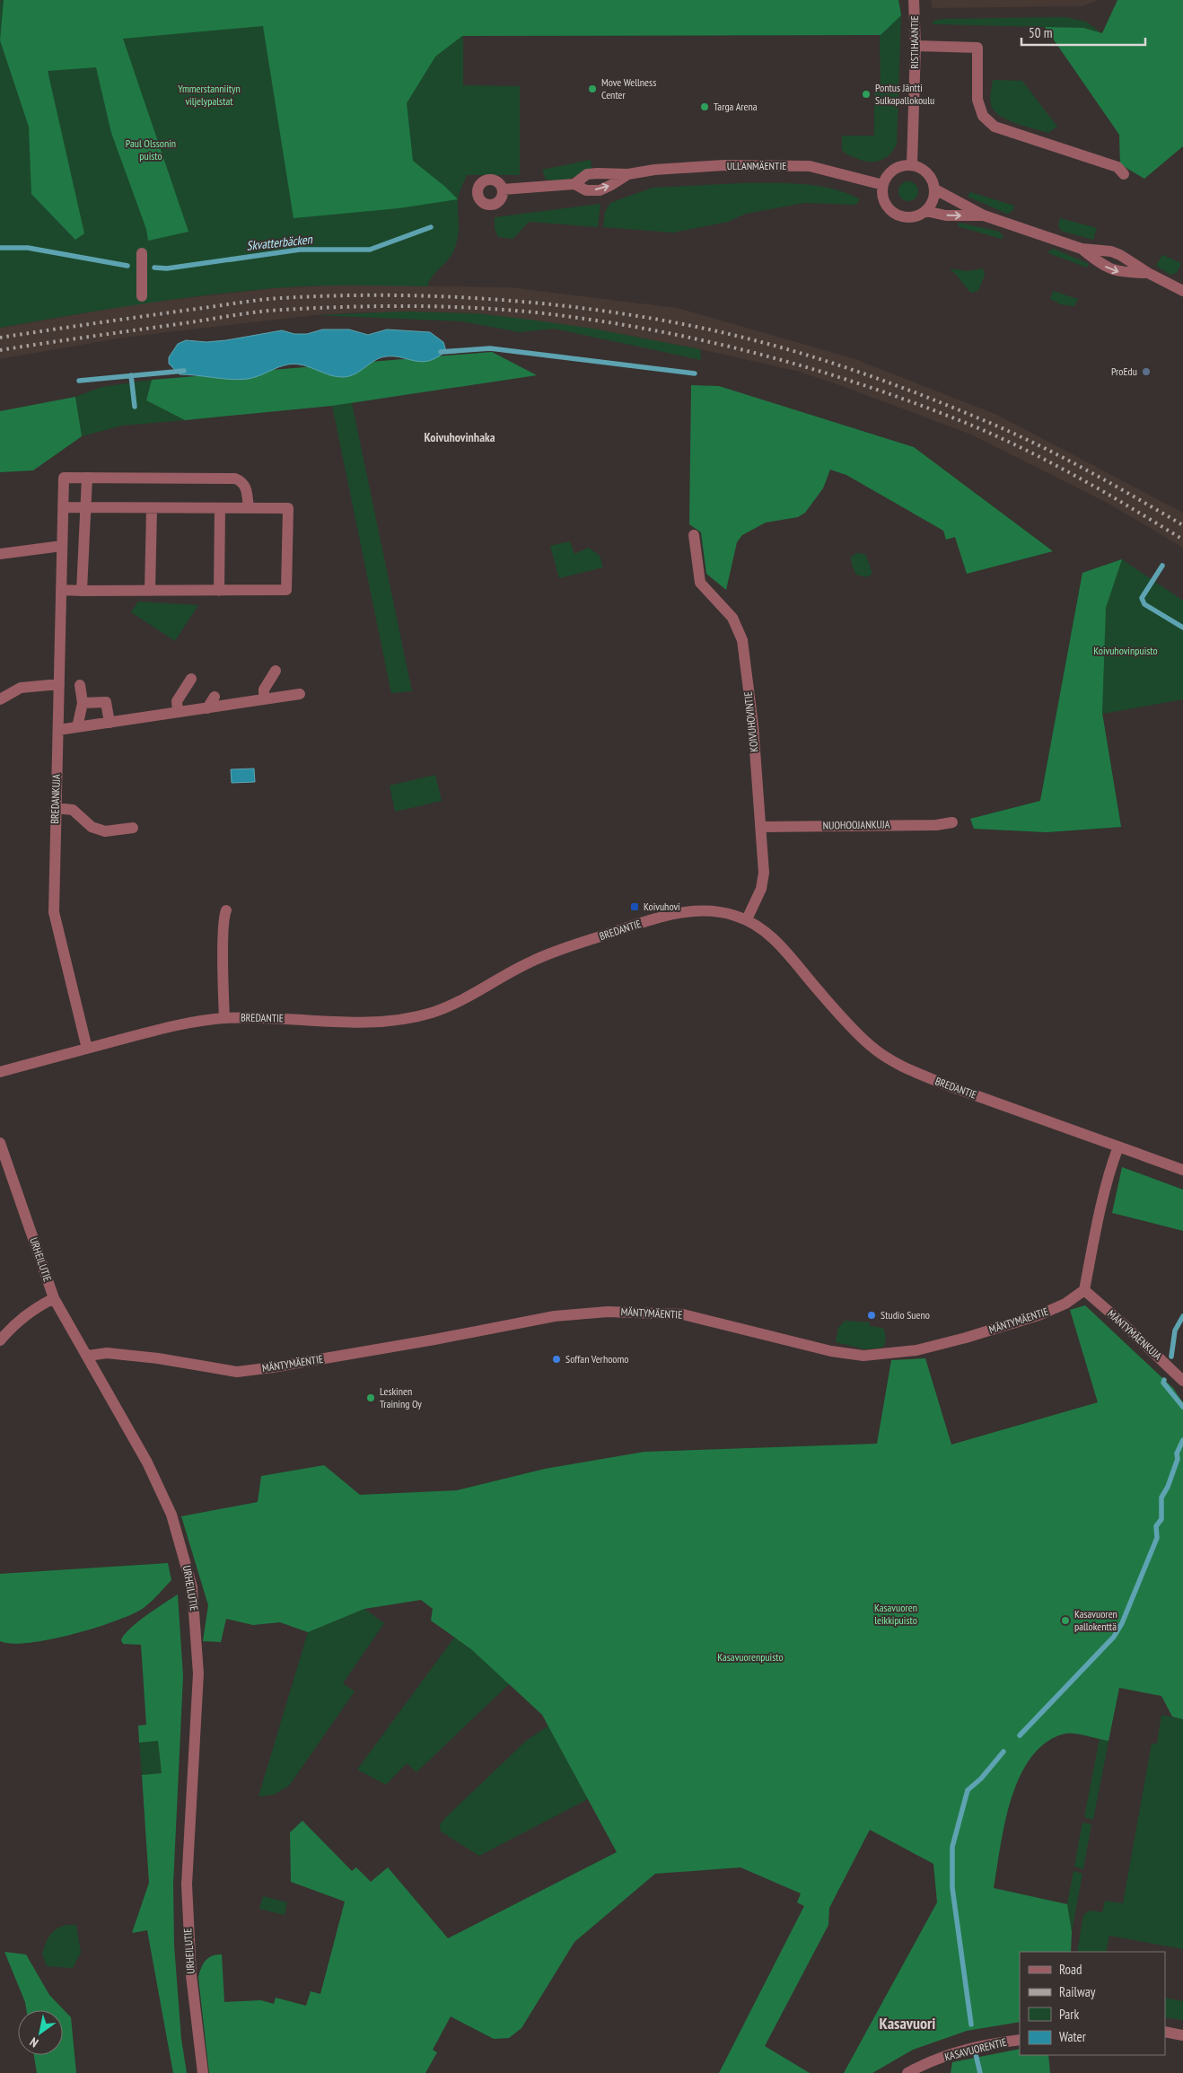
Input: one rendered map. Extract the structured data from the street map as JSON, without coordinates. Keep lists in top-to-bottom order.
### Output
{
  "streets": {
    "street": [
      "RISTIHAANTIE",
      "ULLANMÄENTIE",
      "KOIVUHOVINTIE",
      "BREDANKUJA",
      "NUOHOOJANKUJA",
      "BREDANTIE",
      "URHEILUTIE",
      "MÄNTYMÄENTIE",
      "MÄNTYMÄENKUJA",
      "KASAVUORENTIE"
    ]
  },
  "crossings": [
    ["RISTIHAANTIE", "ULLANMÄENTIE"],
    ["KOIVUHOVINTIE", "NUOHOOJANKUJA"],
    ["KOIVUHOVINTIE", "BREDANTIE"],
    ["BREDANKUJA", "BREDANTIE"],
    ["URHEILUTIE", "MÄNTYMÄENTIE"],
    ["MÄNTYMÄENTIE", "MÄNTYMÄENKUJA"]
  ],
  "districts": ["Koivuhovinhaka", "Kasavuori"],
  "water": ["Skvatterbäcken"],
  "parks": [
    "Ymmerstanniityn viljelypalstat",
    "Paul Olssonin puisto",
    "Koivuhovinpuisto",
    "Kasavuoren leikkipuisto",
    "Kasavuorenpuisto"
  ],
  "places": {
    "other": [
      "Move Wellness Center",
      "Pontus Jäntti Sulkapallokoulu",
      "Targa Arena",
      "ProEdu",
      "Studio Sueno",
      "Soffan Verhoomo",
      "Leskinen Training Oy",
      "Kasavuoren pallokenttä"
    ],
    "transit": ["Koivuhovi"]
  },
  "legend": [
    "Road",
    "Railway",
    "Park",
    "Water"
  ],
  "scale_bar": "50 m",
  "north": "bottom left"
}
